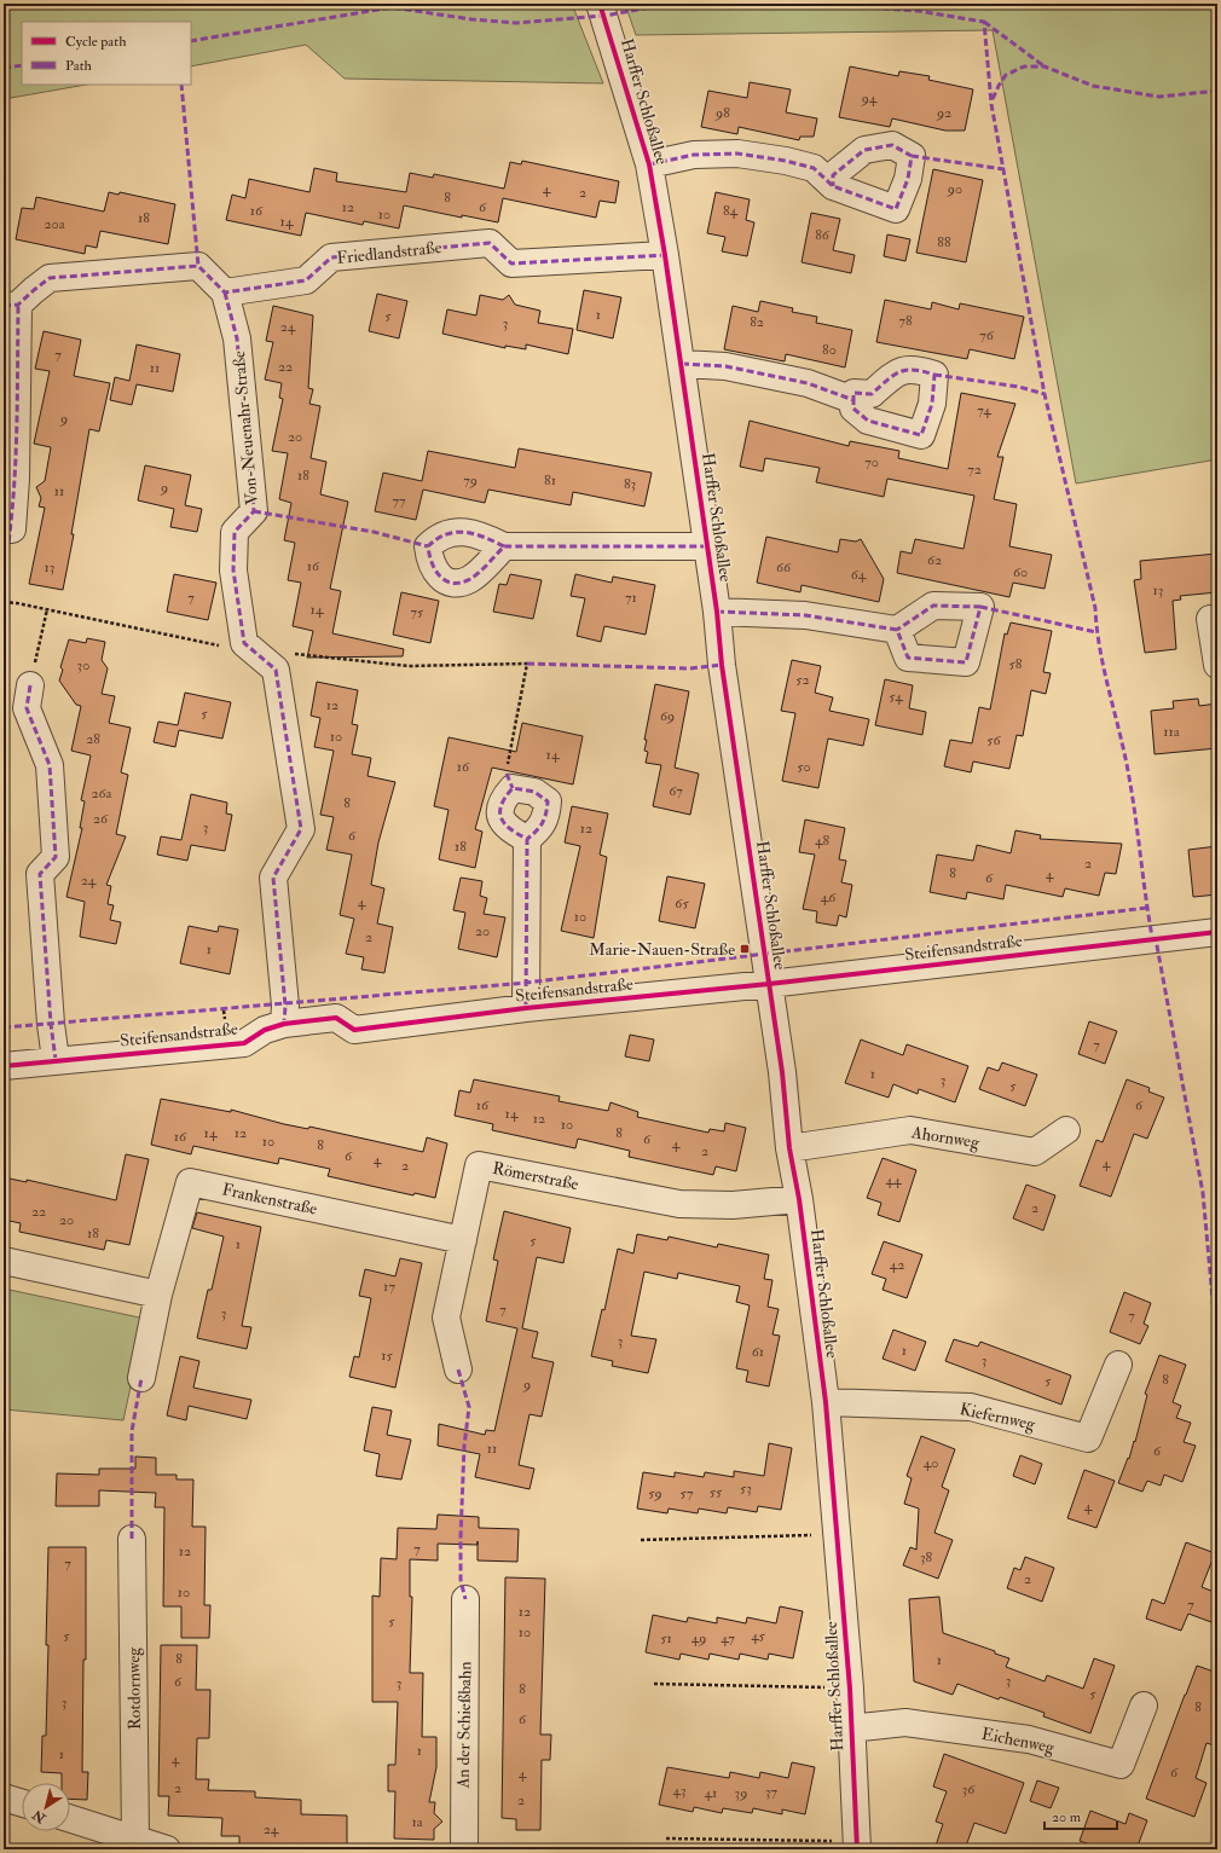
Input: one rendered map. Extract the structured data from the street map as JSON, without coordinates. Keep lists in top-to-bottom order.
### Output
{
  "streets": {
    "street": [
      "Harffer Schloßallee",
      "Friedlandstraße",
      "Von-Neuenahr-Straße",
      "Steifensandstraße",
      "Ahornweg",
      "Römerstraße",
      "Frankenstraße",
      "Kiefernweg",
      "Rotdornweg",
      "An der Schießbahn",
      "Eichenweg"
    ]
  },
  "crossings": [
    ["Harffer Schloßallee", "Friedlandstraße"],
    ["Harffer Schloßallee", "Steifensandstraße"],
    ["Harffer Schloßallee", "Ahornweg"],
    ["Harffer Schloßallee", "Römerstraße"],
    ["Harffer Schloßallee", "Kiefernweg"],
    ["Harffer Schloßallee", "Eichenweg"],
    ["Friedlandstraße", "Von-Neuenahr-Straße"],
    ["Römerstraße", "Frankenstraße"]
  ],
  "places": {
    "transit": ["Marie-Nauen-Straße"]
  },
  "house_numbers": [
    "94",
    "98",
    "92",
    "4",
    "90",
    "2",
    "8",
    "12",
    "6",
    "16",
    "84",
    "10",
    "18",
    "14",
    "20a",
    "86",
    "88",
    "1",
    "5",
    "78",
    "82",
    "3",
    "24",
    "76",
    "80",
    "7",
    "22",
    "11",
    "74",
    "9",
    "20",
    "70",
    "72",
    "18",
    "79",
    "81",
    "83",
    "9",
    "11",
    "77",
    "62",
    "16",
    "13",
    "66",
    "60",
    "64",
    "13",
    "7",
    "71",
    "14",
    "75",
    "58",
    "30",
    "52",
    "54",
    "12",
    "5",
    "69",
    "11a",
    "10",
    "28",
    "56",
    "14",
    "16",
    "50",
    "67",
    "26a",
    "8",
    "26",
    "3",
    "12",
    "6",
    "48",
    "18",
    "2",
    "8",
    "4",
    "6",
    "24",
    "46",
    "4",
    "65",
    "10",
    "20",
    "2",
    "1",
    "7",
    "1",
    "3",
    "5",
    "16",
    "6",
    "14",
    "12",
    "10",
    "14",
    "12",
    "8",
    "16",
    "6",
    "10",
    "4",
    "8",
    "2",
    "6",
    "4",
    "4",
    "2",
    "44",
    "2",
    "22",
    "20",
    "18",
    "5",
    "1",
    "42",
    "17",
    "7",
    "3",
    "7",
    "3",
    "1",
    "61",
    "15",
    "3",
    "8",
    "5",
    "9",
    "11",
    "6",
    "40",
    "53",
    "55",
    "59",
    "57",
    "4",
    "7",
    "12",
    "38",
    "7",
    "2",
    "10",
    "7",
    "12",
    "5",
    "10",
    "5",
    "45",
    "51",
    "49",
    "47",
    "8",
    "1",
    "3",
    "6",
    "3",
    "8",
    "5",
    "3",
    "8",
    "6",
    "1",
    "1",
    "4",
    "6",
    "4",
    "2",
    "36",
    "43",
    "37",
    "41",
    "39",
    "2",
    "1a",
    "24"
  ],
  "legend": ["Cycle path", "Path"],
  "scale_bar": "20 m",
  "north": "bottom left"
}
